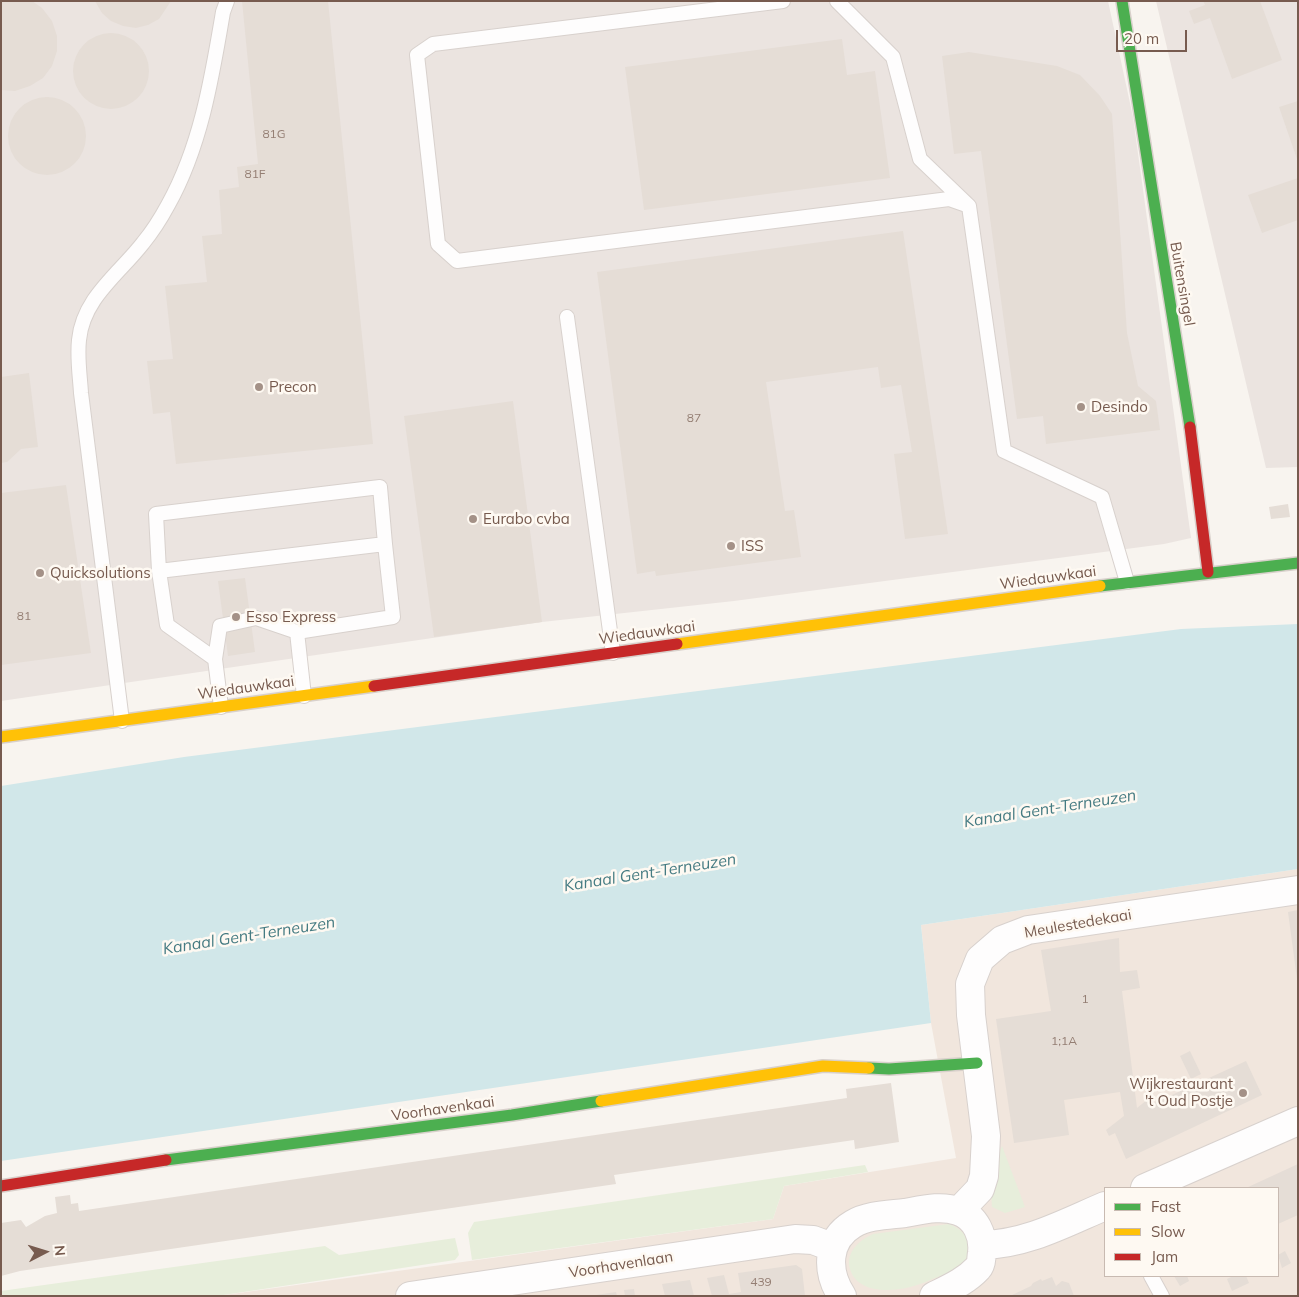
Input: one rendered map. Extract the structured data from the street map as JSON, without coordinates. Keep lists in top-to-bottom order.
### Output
{
  "streets": {
    "street": [
      "Buitensingel",
      "Wiedauwkaai",
      "Meulestedekaai",
      "Voorhavenkaai",
      "Voorhavenlaan"
    ]
  },
  "crossings": [
    ["Buitensingel", "Wiedauwkaai"],
    ["Meulestedekaai", "Voorhavenkaai"]
  ],
  "water": ["Kanaal Gent-Terneuzen"],
  "places": [
    "Precon",
    "Desindo",
    "Eurabo cvba",
    "ISS",
    "Quicksolutions",
    "Esso Express",
    "Wijkrestaurant 't Oud Postje"
  ],
  "house_numbers": [
    "81G",
    "81F",
    "87",
    "81",
    "1",
    "1;1A",
    "439"
  ],
  "legend": ["Fast", "Slow", "Jam"],
  "scale_bar": "20 m",
  "north": "right"
}
